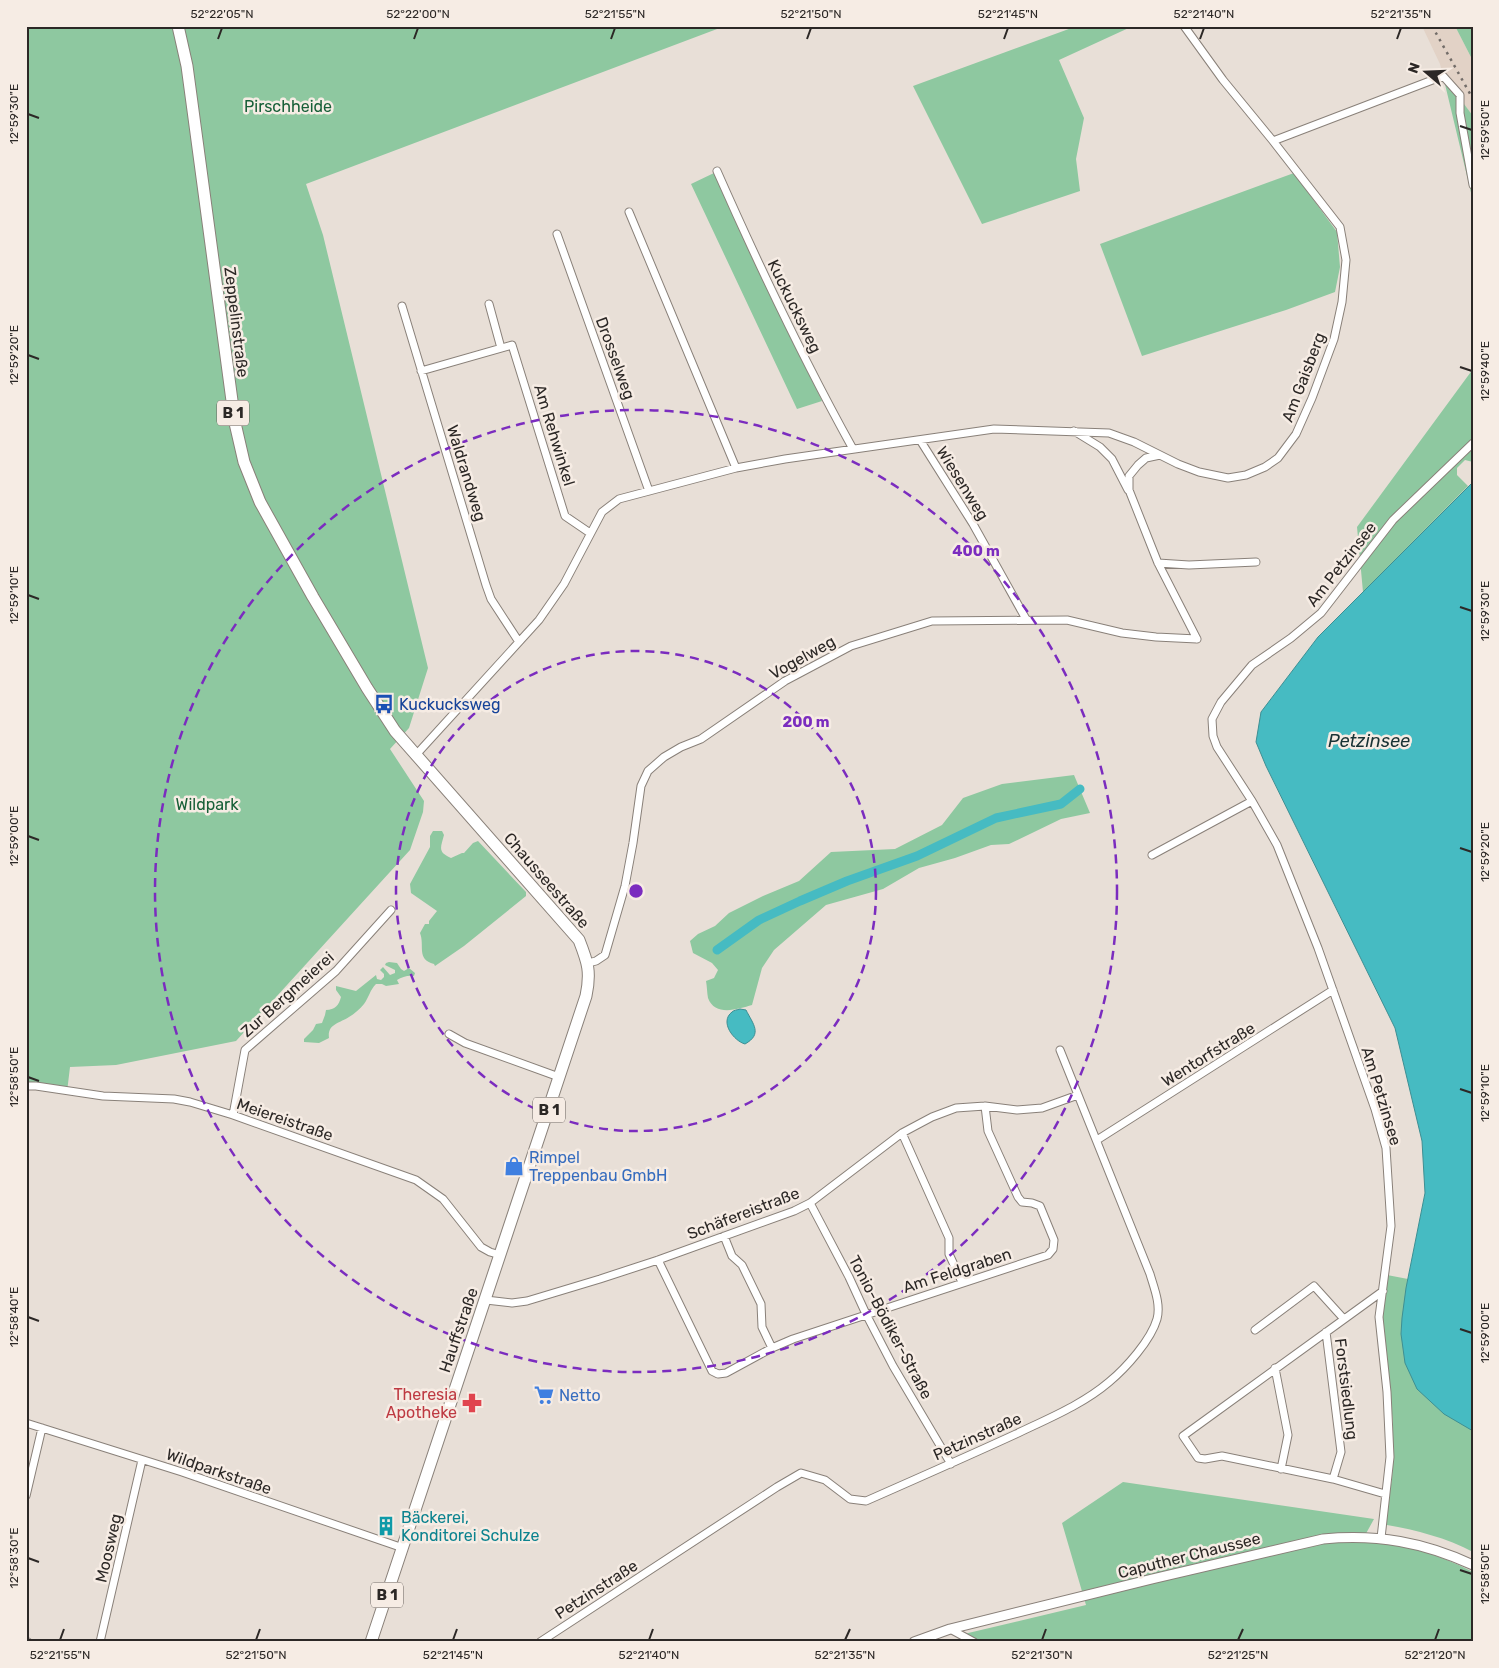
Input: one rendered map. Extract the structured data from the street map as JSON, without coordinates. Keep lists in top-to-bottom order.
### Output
{
  "streets": {
    "main road": [
      "Zeppelinstraße",
      "B 1",
      "Chausseestraße",
      "Hauffstraße"
    ],
    "street": [
      "Kuckucksweg",
      "Drosselweg",
      "Am Gaisberg",
      "Am Rehwinkel",
      "Waldrandweg",
      "Wiesenweg",
      "Am Petzinsee",
      "Vogelweg",
      "Zur Bergmeierei",
      "Wentorfstraße",
      "Meiereistraße",
      "Schäfereistraße",
      "Am Feldgraben",
      "Tonio-Bödiker-Straße",
      "Forstsiedlung",
      "Petzinstraße",
      "Wildparkstraße",
      "Moosweg",
      "Caputher Chaussee"
    ]
  },
  "crossings": [
    ["Zeppelinstraße", "Chausseestraße"],
    ["Wiesenweg", "Vogelweg"],
    ["Am Petzinsee", "Wentorfstraße"],
    ["Am Petzinsee", "Forstsiedlung"],
    ["Am Petzinsee", "Caputher Chaussee"],
    ["Vogelweg", "Chausseestraße"],
    ["Chausseestraße", "Meiereistraße"],
    ["Chausseestraße", "Hauffstraße"],
    ["Zur Bergmeierei", "Meiereistraße"],
    ["Wentorfstraße", "Petzinstraße"],
    ["Meiereistraße", "Hauffstraße"],
    ["Schäfereistraße", "Am Feldgraben"],
    ["Schäfereistraße", "Tonio-Bödiker-Straße"],
    ["Schäfereistraße", "Hauffstraße"],
    ["Schäfereistraße", "Petzinstraße"],
    ["Am Feldgraben", "Tonio-Bödiker-Straße"],
    ["Tonio-Bödiker-Straße", "Petzinstraße"],
    ["Hauffstraße", "Wildparkstraße"],
    ["Wildparkstraße", "Moosweg"]
  ],
  "water": ["Petzinsee"],
  "parks": ["Pirschheide", "Wildpark"],
  "places": {
    "bus stop": ["Kuckucksweg"],
    "shop": ["Rimpel Treppenbau GmbH"],
    "supermarket": ["Netto"],
    "pharmacy": ["Theresia Apotheke"],
    "building": ["Bäckerei, Konditorei Schulze"]
  },
  "north": "left",
  "coordinates": [
    "52°22'05\"N",
    "52°22'00\"N",
    "52°21'55\"N",
    "52°21'50\"N",
    "52°21'45\"N",
    "52°21'40\"N",
    "52°21'35\"N",
    "12°59'30\"E",
    "12°59'50\"E",
    "12°59'20\"E",
    "12°59'40\"E",
    "12°59'10\"E",
    "12°59'00\"E",
    "12°58'50\"E",
    "12°58'40\"E",
    "12°58'30\"E",
    "52°21'30\"N",
    "52°21'25\"N",
    "52°21'20\"N"
  ],
  "rings": ["400 m", "200 m"]
}
